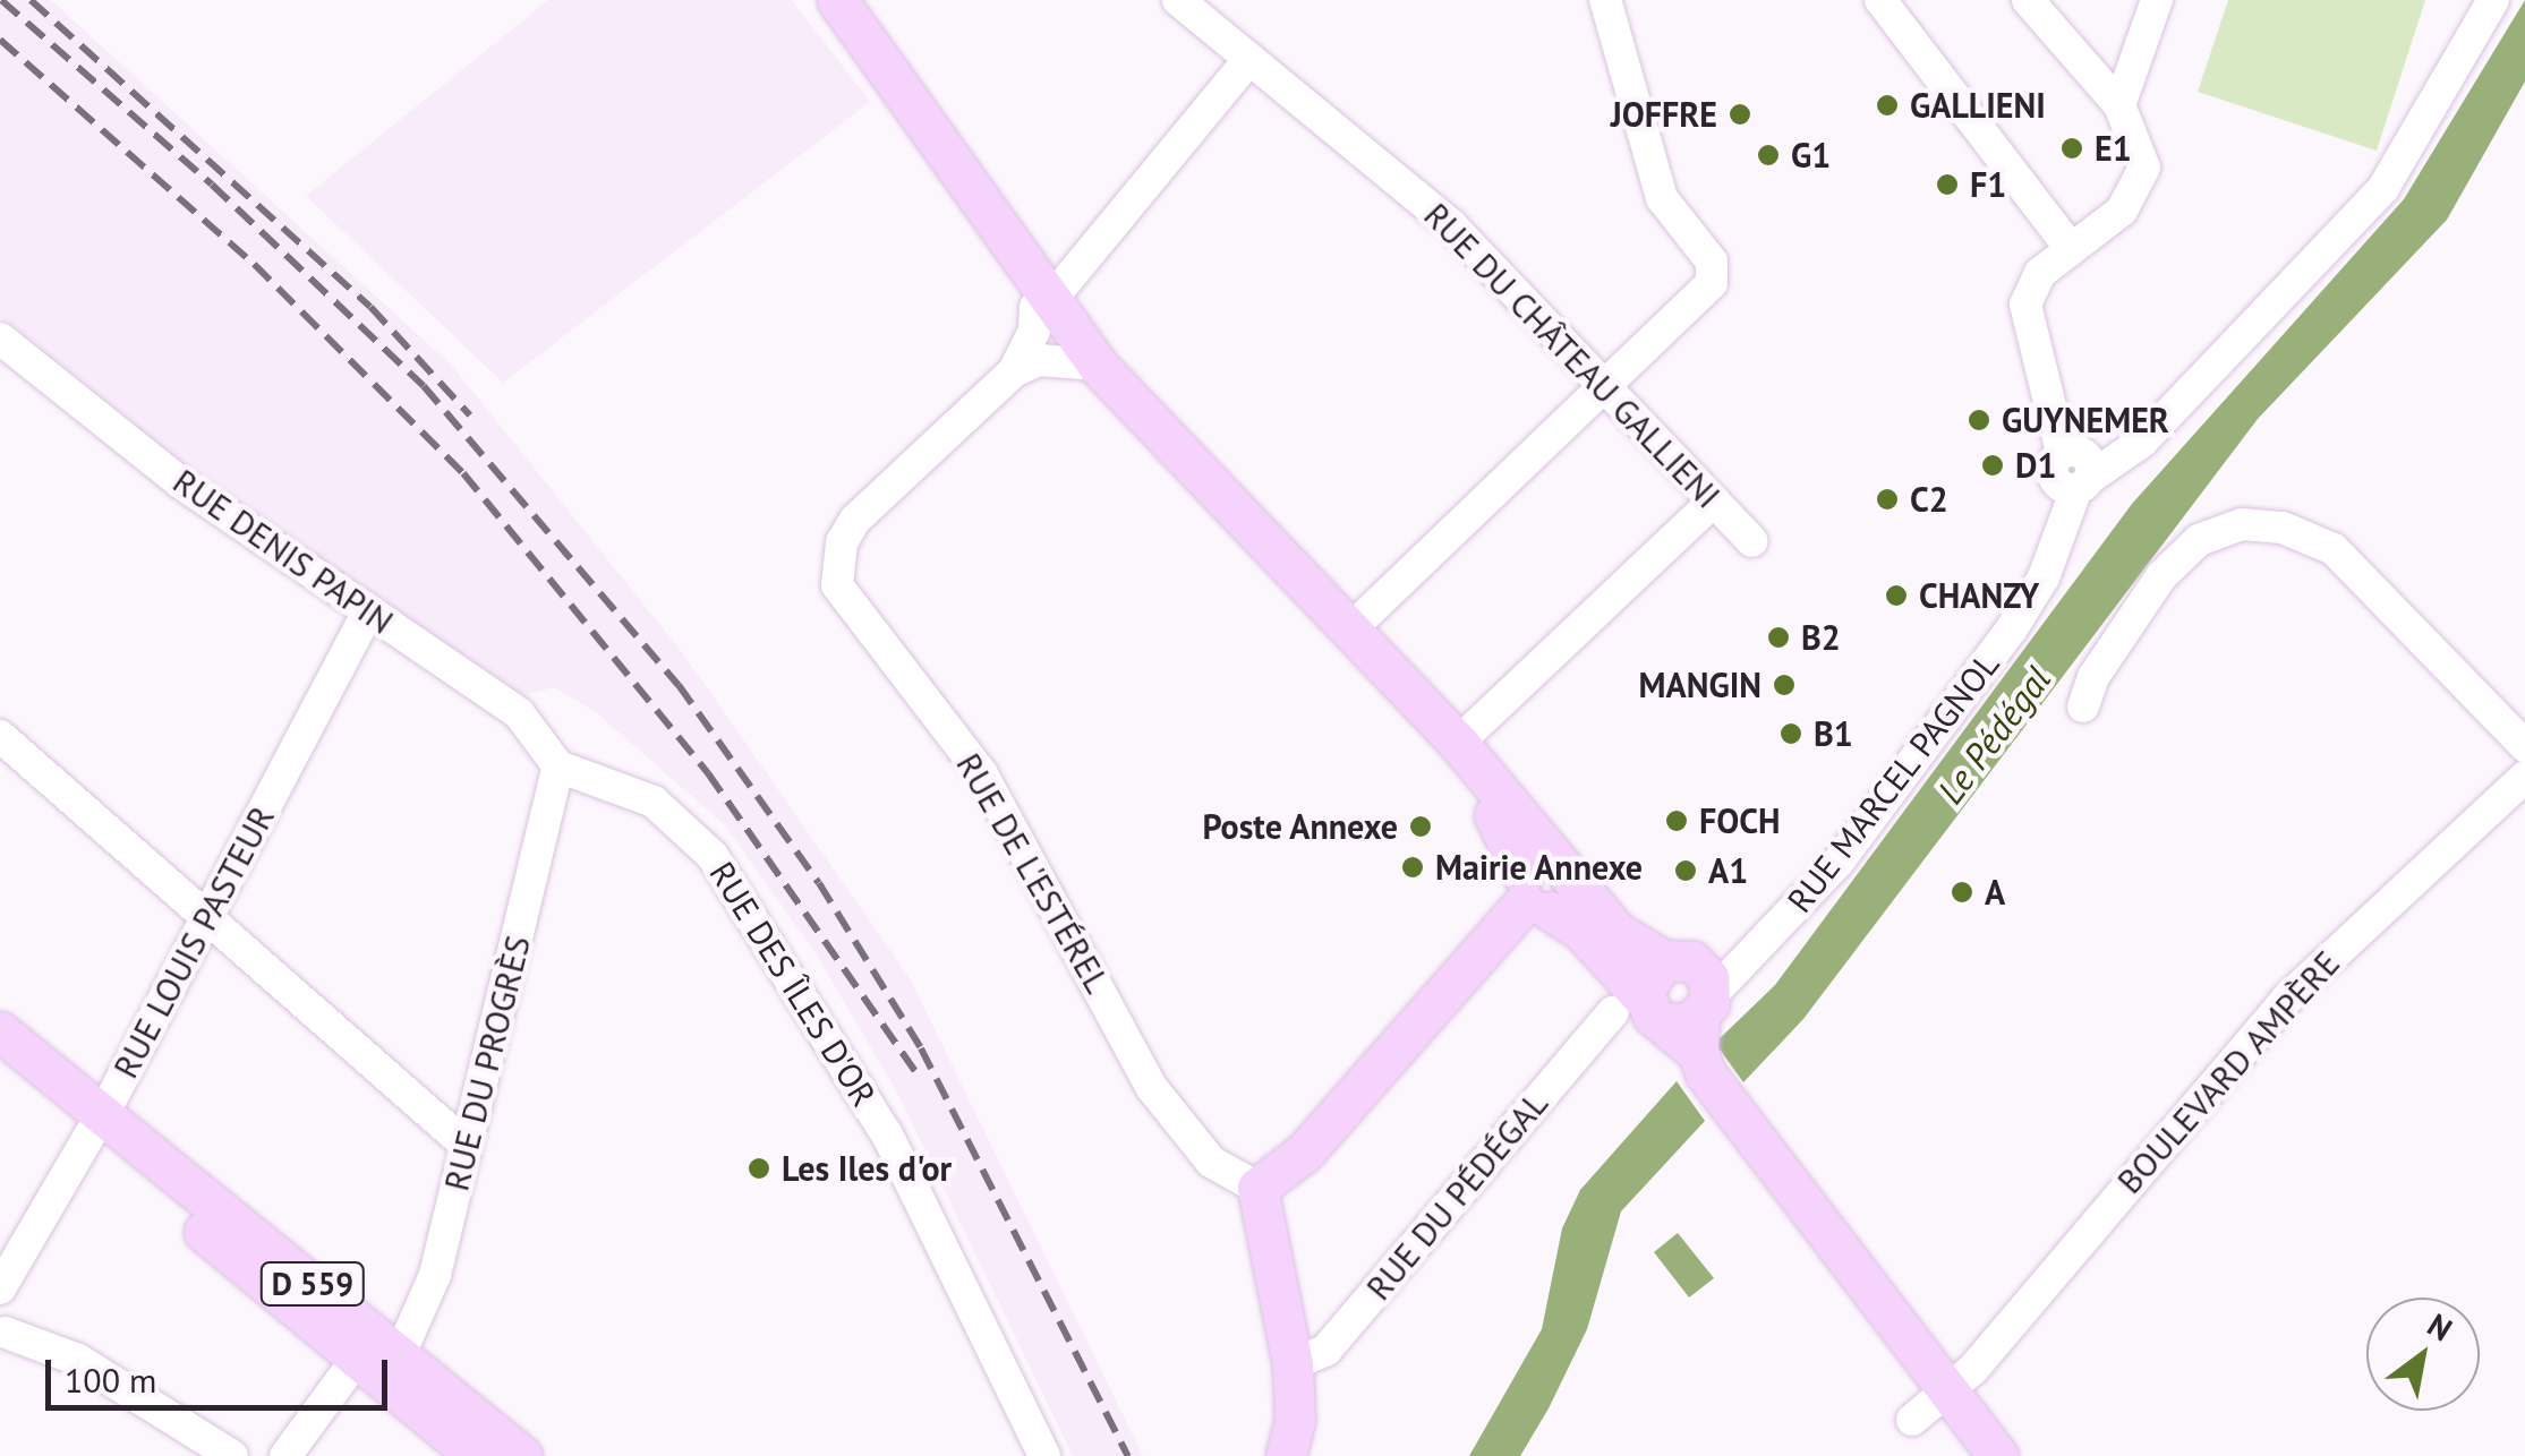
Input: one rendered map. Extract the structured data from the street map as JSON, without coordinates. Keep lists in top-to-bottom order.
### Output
{
  "streets": {
    "main road": ["D 559"],
    "street": [
      "RUE DU CHÂTEAU GALLIENI",
      "RUE DENIS PAPIN",
      "RUE MARCEL PAGNOL",
      "RUE DE L'ESTÉREL",
      "RUE LOUIS PASTEUR",
      "RUE DES ÎLES D'OR",
      "RUE DU PROGRÈS",
      "BOULEVARD AMPÈRE",
      "RUE DU PÉDÉGAL"
    ]
  },
  "crossings": [
    ["RUE DENIS PAPIN", "RUE LOUIS PASTEUR"],
    ["RUE DENIS PAPIN", "RUE DES ÎLES D'OR"],
    ["RUE DENIS PAPIN", "RUE DU PROGRÈS"],
    ["RUE MARCEL PAGNOL", "RUE DU PÉDÉGAL"],
    ["RUE LOUIS PASTEUR", "D 559"],
    ["RUE DES ÎLES D'OR", "RUE DU PROGRÈS"],
    ["RUE DU PROGRÈS", "D 559"]
  ],
  "water": ["Le Pédégal"],
  "places": [
    "GALLIENI",
    "JOFFRE",
    "E1",
    "G1",
    "F1",
    "GUYNEMER",
    "D1",
    "C2",
    "CHANZY",
    "B2",
    "MANGIN",
    "B1",
    "FOCH",
    "Poste Annexe",
    "Mairie Annexe",
    "A1",
    "A",
    "Les Iles d'or"
  ],
  "scale_bar": "100 m",
  "north": "top right"
}
